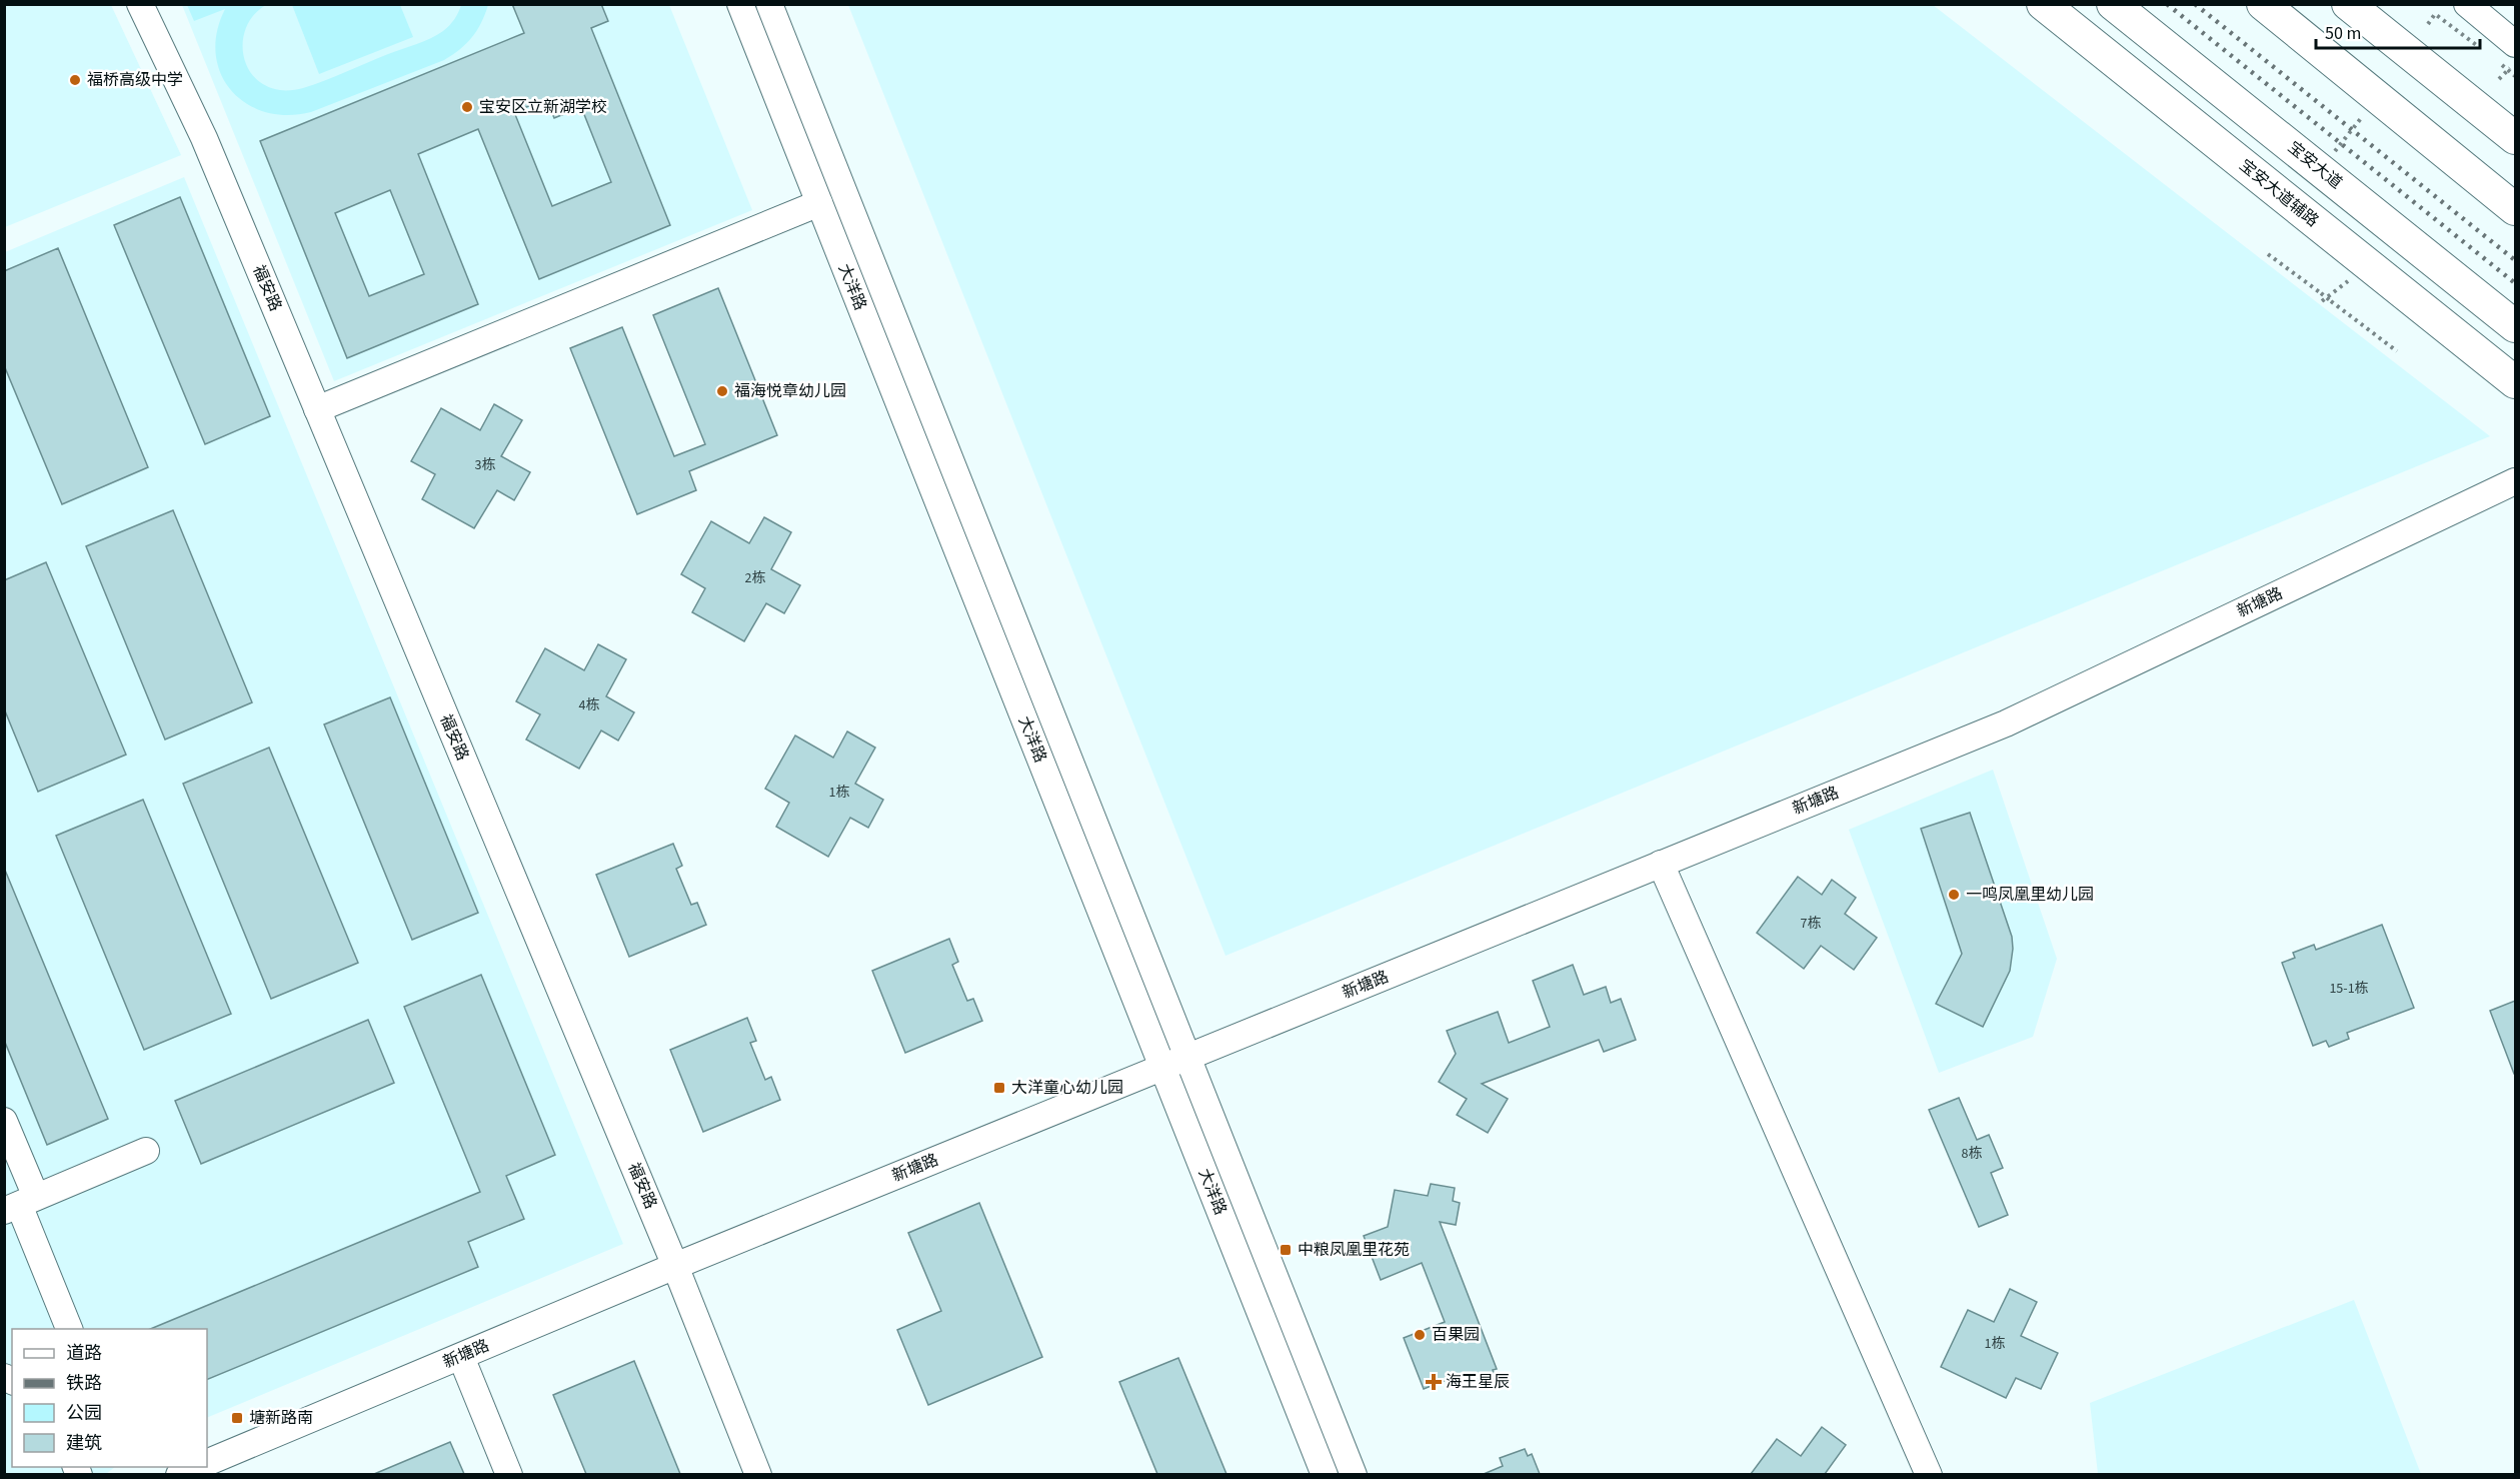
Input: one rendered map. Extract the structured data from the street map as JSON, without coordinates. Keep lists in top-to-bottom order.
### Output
{
  "streets": {
    "main road": ["宝安大道", "宝安大道辅路"],
    "street": ["大洋路", "福安路", "新塘路"]
  },
  "crossings": [
    ["大洋路", "新塘路"],
    ["福安路", "新塘路"]
  ],
  "places": {
    "other": [
      "福桥高级中学",
      "宝安区立新湖学校",
      "福海悦章幼儿园",
      "一鸣凤凰里幼儿园",
      "百果园"
    ],
    "transit": ["大洋童心幼儿园", "中粮凤凰里花苑", "塘新路南"],
    "health": ["海王星辰"]
  },
  "house_numbers": [
    "3栋",
    "2栋",
    "4栋",
    "1栋",
    "7栋",
    "15-1栋",
    "8栋",
    "1栋"
  ],
  "legend": [
    "道路",
    "铁路",
    "公园",
    "建筑"
  ],
  "scale_bar": "50 m"
}
